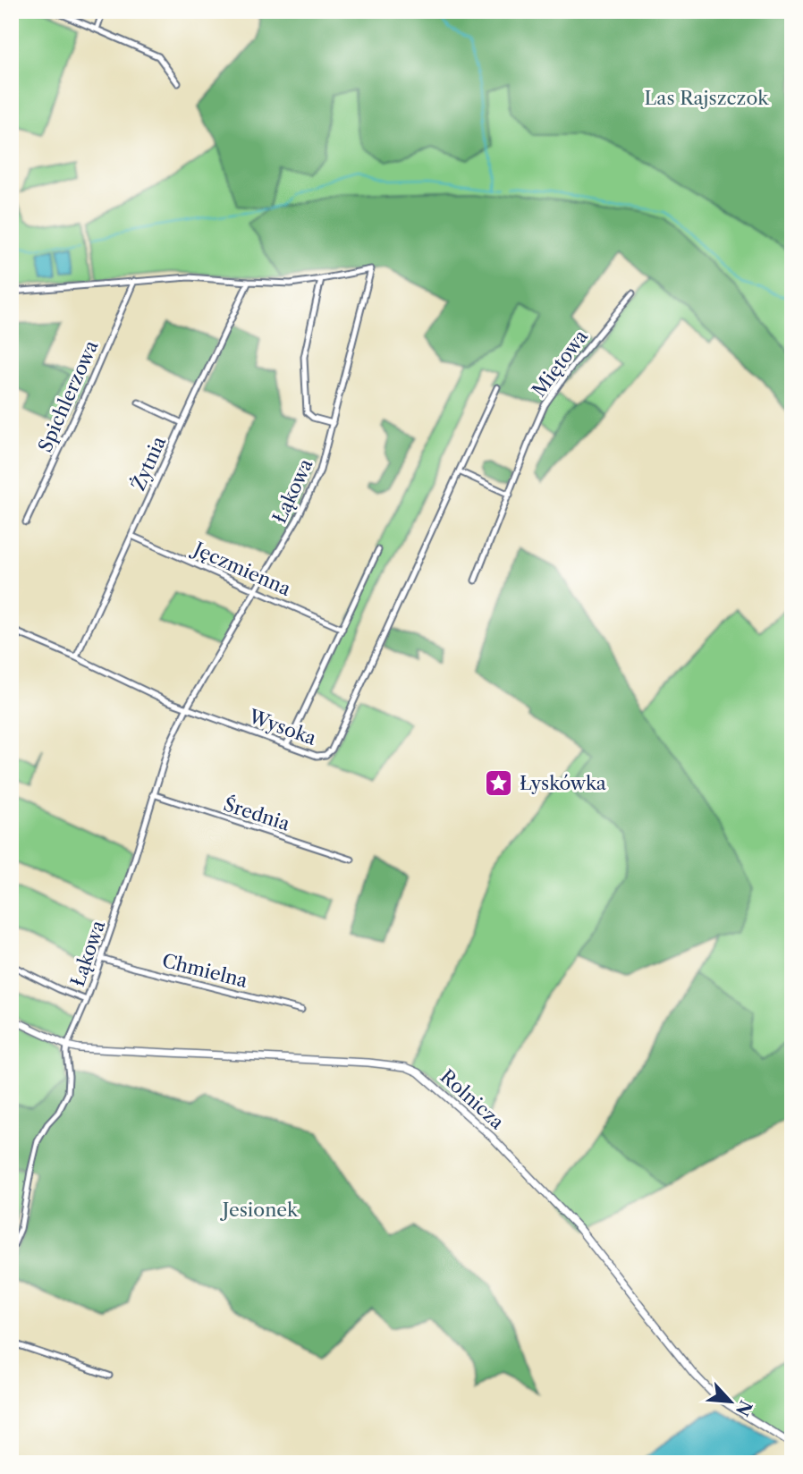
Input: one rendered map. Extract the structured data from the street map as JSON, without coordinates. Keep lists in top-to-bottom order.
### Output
{
  "streets": {
    "street": [
      "Miętowa",
      "Spichlerzowa",
      "Żytnia",
      "Łąkowa",
      "Jęczmienna",
      "Wysoka",
      "Średnia",
      "Chmielna",
      "Rolnicza"
    ]
  },
  "crossings": [
    ["Spichlerzowa", "Łąkowa"],
    ["Żytnia", "Łąkowa"],
    ["Żytnia", "Jęczmienna"],
    ["Żytnia", "Wysoka"],
    ["Łąkowa", "Jęczmienna"],
    ["Łąkowa", "Wysoka"],
    ["Łąkowa", "Średnia"],
    ["Łąkowa", "Chmielna"],
    ["Łąkowa", "Rolnicza"]
  ],
  "parks": ["Las Rajszczok", "Jesionek"],
  "places": {
    "place": ["Łyskówka"]
  },
  "north": "bottom right"
}
